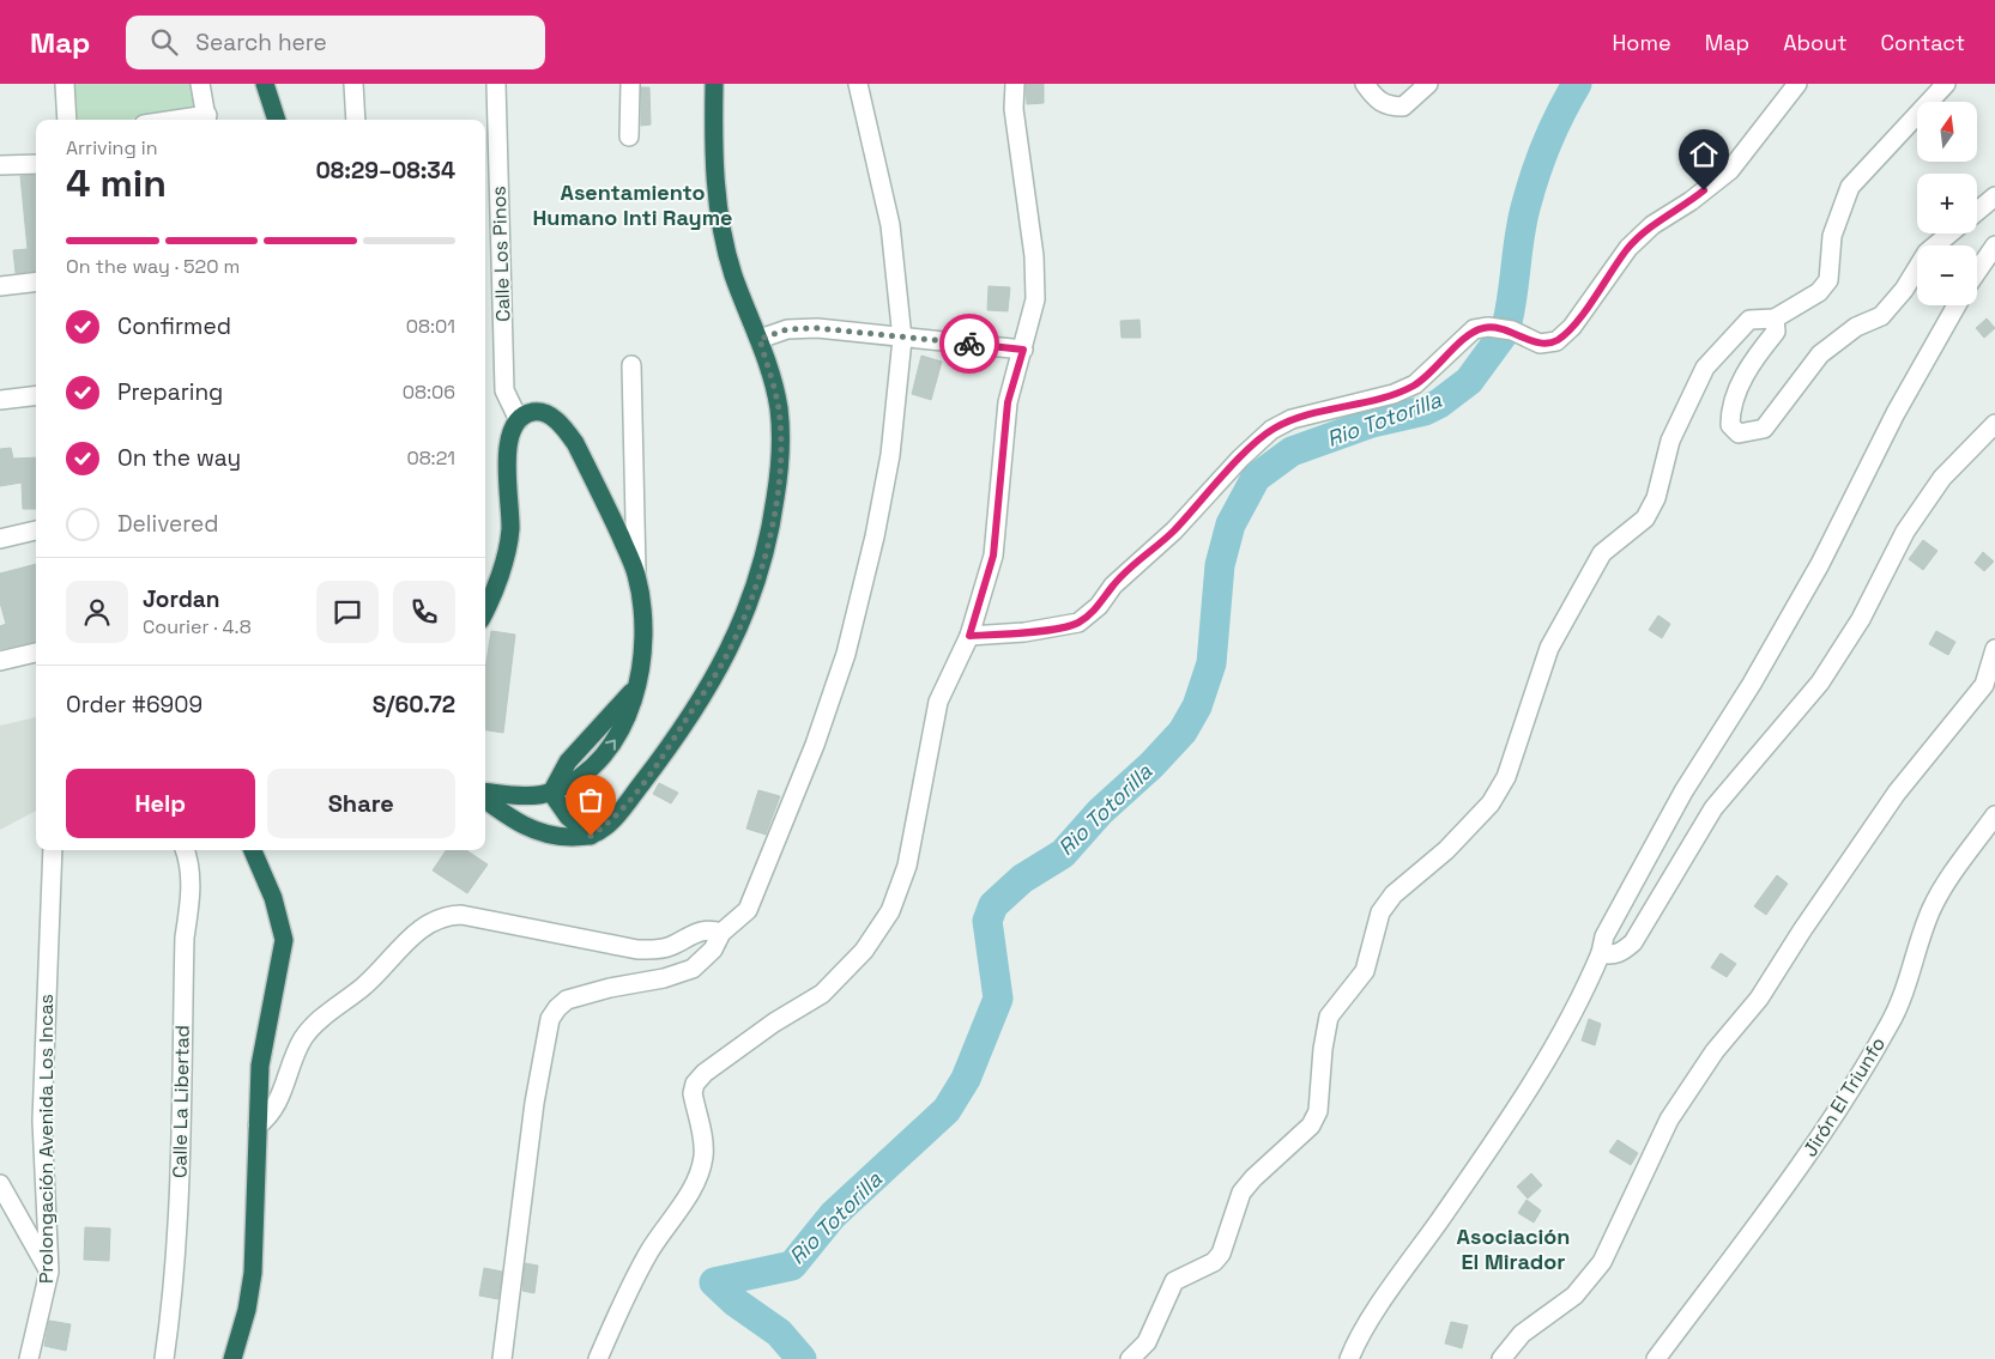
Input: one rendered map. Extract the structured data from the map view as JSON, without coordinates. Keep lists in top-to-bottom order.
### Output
{
  "streets": {
    "street": [
      "Calle Los Pinos",
      "Jirón El Triunfo",
      "Calle La Libertad",
      "Prolongación Avenida Los Incas"
    ]
  },
  "districts": ["Asentamiento Humano Inti Rayme", "Asociación El Mirador"],
  "water": ["Rio Totorilla"],
  "north": "top",
  "page": {
    "header": "Map",
    "search": "Search here",
    "nav": [
      "Home",
      "Map",
      "About",
      "Contact"
    ],
    "map_buttons": ["+", "−"],
    "heading": ["4 min", "Arriving in", "08:29–08:34"],
    "panel": [
      "Jordan",
      "Courier · 4.8",
      "Order #6909",
      "S/60.72"
    ],
    "bar": "On the way · 520 m",
    "list": [
      ["Confirmed", "08:01"],
      ["Preparing", "08:06"],
      ["On the way", "08:21"],
      "Delivered"
    ],
    "buttons": ["Help", "Share"]
  }
}
